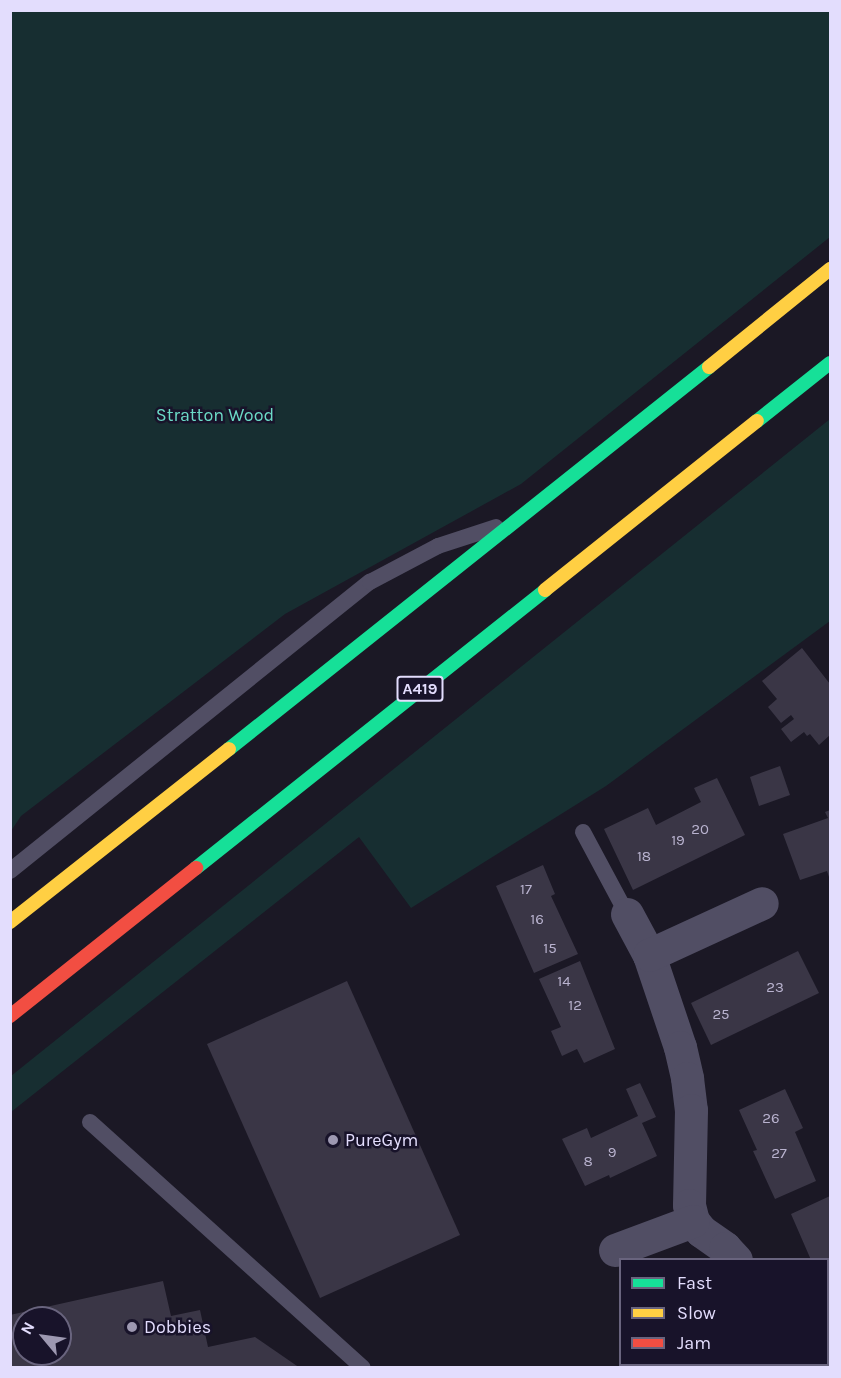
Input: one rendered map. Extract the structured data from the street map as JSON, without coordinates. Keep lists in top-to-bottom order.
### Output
{
  "streets": {
    "highway": ["A419"]
  },
  "parks": ["Stratton Wood"],
  "places": ["PureGym", "Dobbies"],
  "house_numbers": [
    "20",
    "19",
    "18",
    "17",
    "16",
    "15",
    "14",
    "23",
    "12",
    "25",
    "26",
    "9",
    "27",
    "8"
  ],
  "legend": ["Fast", "Slow", "Jam"],
  "north": "top left"
}
